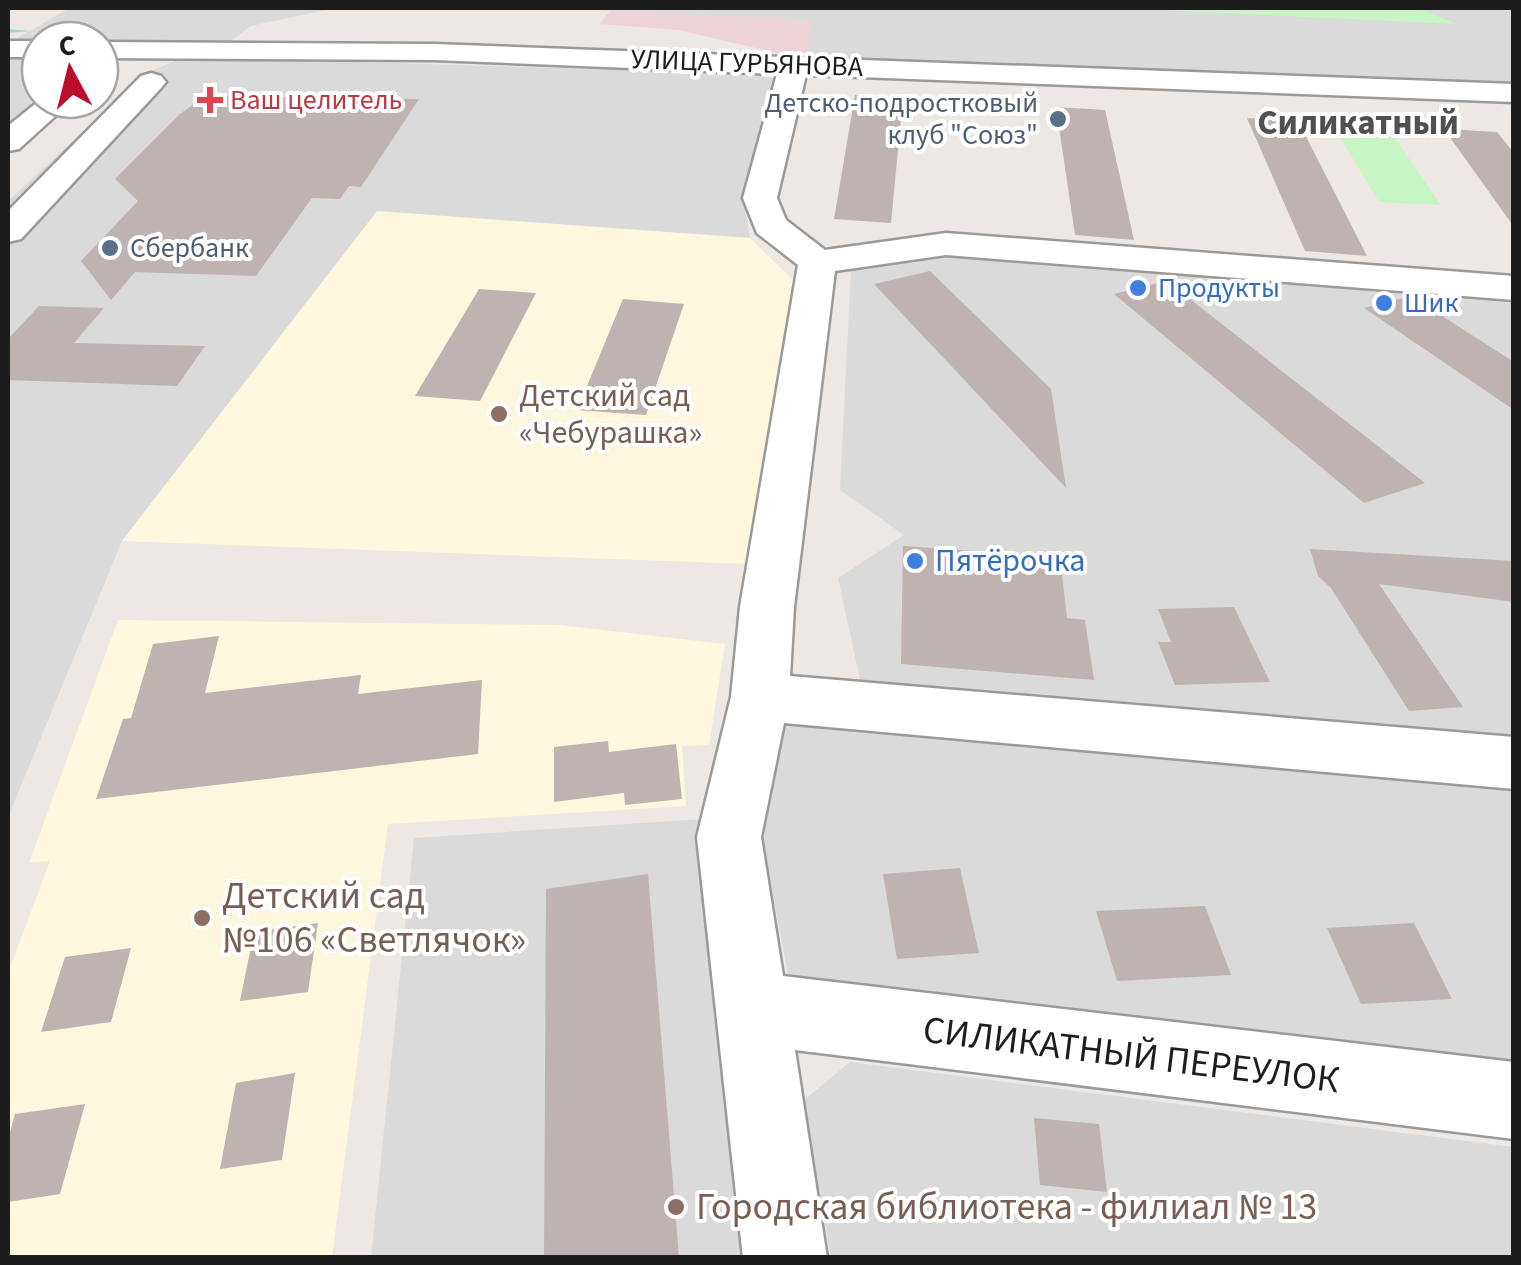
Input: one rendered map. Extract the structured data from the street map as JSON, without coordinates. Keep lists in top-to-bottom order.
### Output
{
  "streets": {
    "street": ["УЛИЦА ГУРЬЯНОВА", "СИЛИКАТНЫЙ ПЕРЕУЛОК"]
  },
  "districts": ["Силикатный"],
  "places": {
    "health": ["Ваш целитель"],
    "other": [
      "Детско-подростковый клуб \"Союз\"",
      "Сбербанк",
      "Продукты",
      "Шик",
      "Детский сад «Чебурашка»",
      "Пятёрочка",
      "Детский сад №106 «Светлячок»",
      "Городская библиотека - филиал № 13"
    ]
  },
  "north": "top"
}
